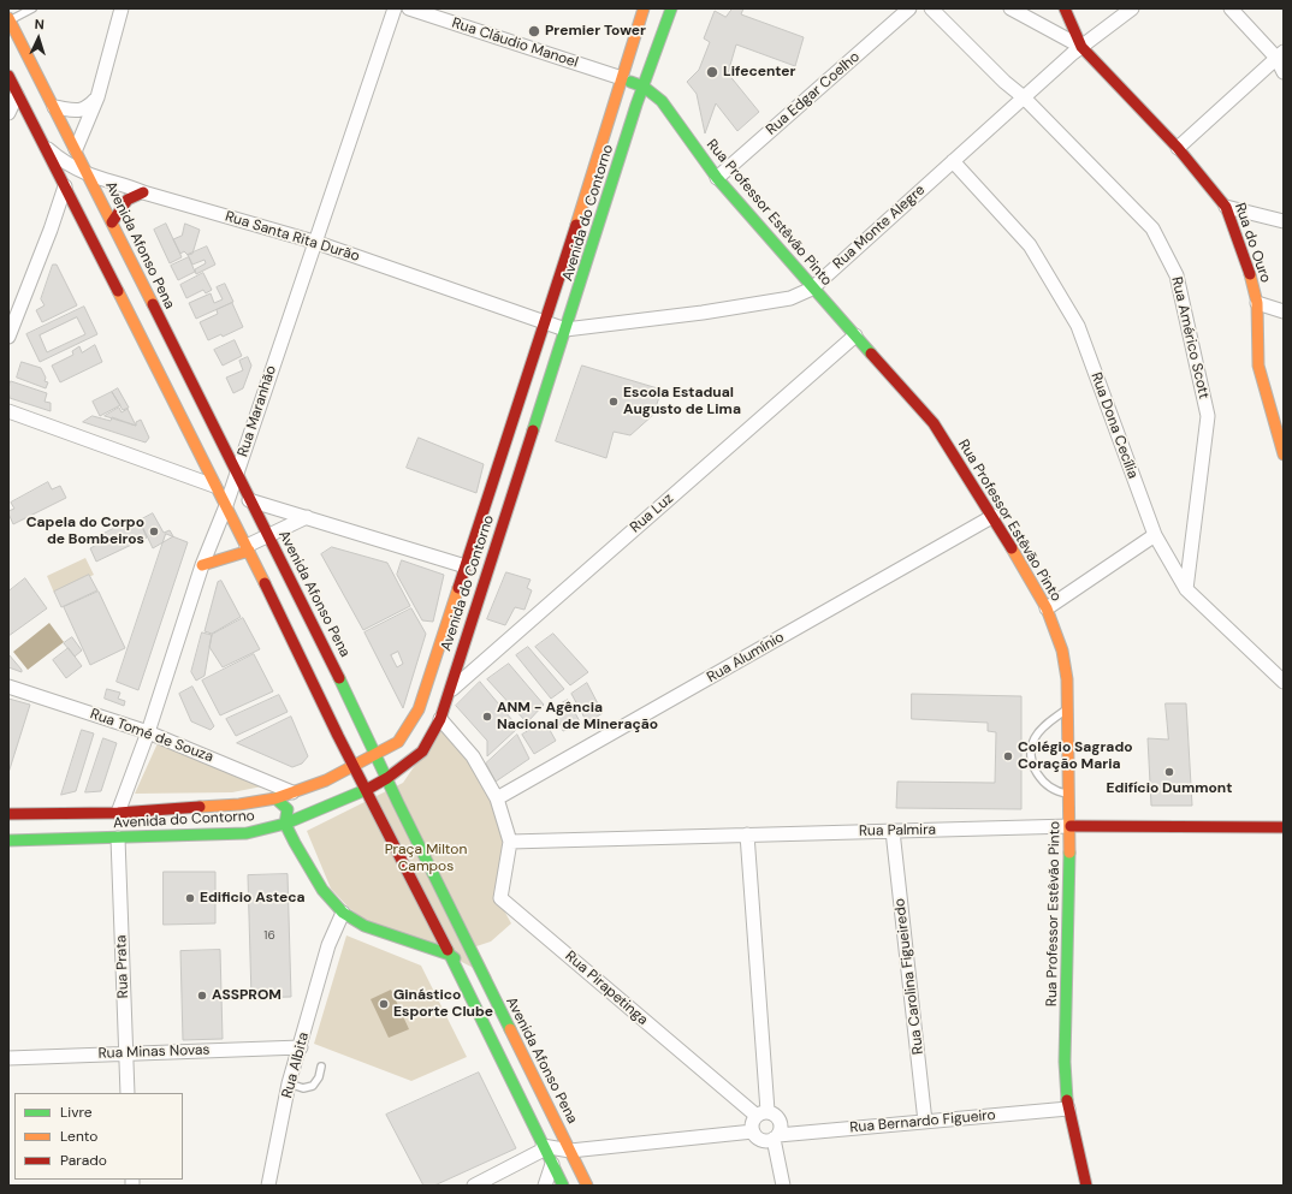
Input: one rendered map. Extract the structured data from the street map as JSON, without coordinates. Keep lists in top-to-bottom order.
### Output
{
  "streets": {
    "main road": [
      "Avenida do Contorno",
      "Rua Professor Estêvão Pinto",
      "Rua do Ouro",
      "Avenida Afonso Pena",
      "Rua Palmira"
    ],
    "street": [
      "Rua Cláudio Manoel",
      "Rua Edgar Coelho",
      "Rua Monte Alegre",
      "Rua Santa Rita Durão",
      "Rua Américo Scott",
      "Rua Maranhão",
      "Rua Dona Cecília",
      "Rua Luz",
      "Rua Alumínio",
      "Rua Tomé de Souza",
      "Rua Prata",
      "Rua Carolina Figueiredo",
      "Rua Pirapetinga",
      "Rua Minas Novas",
      "Rua Albita",
      "Rua Bernardo Figueiro"
    ]
  },
  "crossings": [
    ["Rua Cláudio Manoel", "Avenida do Contorno"],
    ["Rua Cláudio Manoel", "Rua Professor Estêvão Pinto"],
    ["Rua Edgar Coelho", "Rua Professor Estêvão Pinto"],
    ["Avenida do Contorno", "Rua Professor Estêvão Pinto"],
    ["Avenida do Contorno", "Rua Monte Alegre"],
    ["Avenida do Contorno", "Rua Santa Rita Durão"],
    ["Avenida do Contorno", "Avenida Afonso Pena"],
    ["Avenida do Contorno", "Rua Maranhão"],
    ["Avenida do Contorno", "Rua Luz"],
    ["Avenida do Contorno", "Rua Tomé de Souza"],
    ["Avenida do Contorno", "Rua Prata"],
    ["Rua Professor Estêvão Pinto", "Rua Monte Alegre"],
    ["Rua Professor Estêvão Pinto", "Rua Luz"],
    ["Rua Professor Estêvão Pinto", "Rua Alumínio"],
    ["Rua Professor Estêvão Pinto", "Rua Palmira"],
    ["Rua Professor Estêvão Pinto", "Rua Bernardo Figueiro"],
    ["Rua Monte Alegre", "Rua do Ouro"],
    ["Rua Monte Alegre", "Rua Américo Scott"],
    ["Rua Monte Alegre", "Rua Dona Cecília"],
    ["Rua Santa Rita Durão", "Avenida Afonso Pena"],
    ["Rua Santa Rita Durão", "Rua Maranhão"],
    ["Avenida Afonso Pena", "Rua Maranhão"],
    ["Rua Américo Scott", "Rua Dona Cecília"],
    ["Rua Maranhão", "Rua Tomé de Souza"],
    ["Rua Palmira", "Rua Carolina Figueiredo"],
    ["Rua Palmira", "Rua Pirapetinga"],
    ["Rua Prata", "Rua Minas Novas"],
    ["Rua Carolina Figueiredo", "Rua Bernardo Figueiro"],
    ["Rua Pirapetinga", "Rua Bernardo Figueiro"],
    ["Rua Minas Novas", "Rua Albita"]
  ],
  "parks": ["Praça Milton Campos"],
  "places": [
    "Premier Tower",
    "Lifecenter",
    "Escola Estadual Augusto de Lima",
    "Capela do Corpo de Bombeiros",
    "ANM - Agência Nacional de Mineração",
    "Colégio Sagrado Coração Maria",
    "Edifício Dummont",
    "Edificio Asteca",
    "ASSPROM",
    "Ginástico Esporte Clube"
  ],
  "house_numbers": ["16"],
  "legend": ["Livre", "Lento", "Parado"],
  "north": "top"
}
